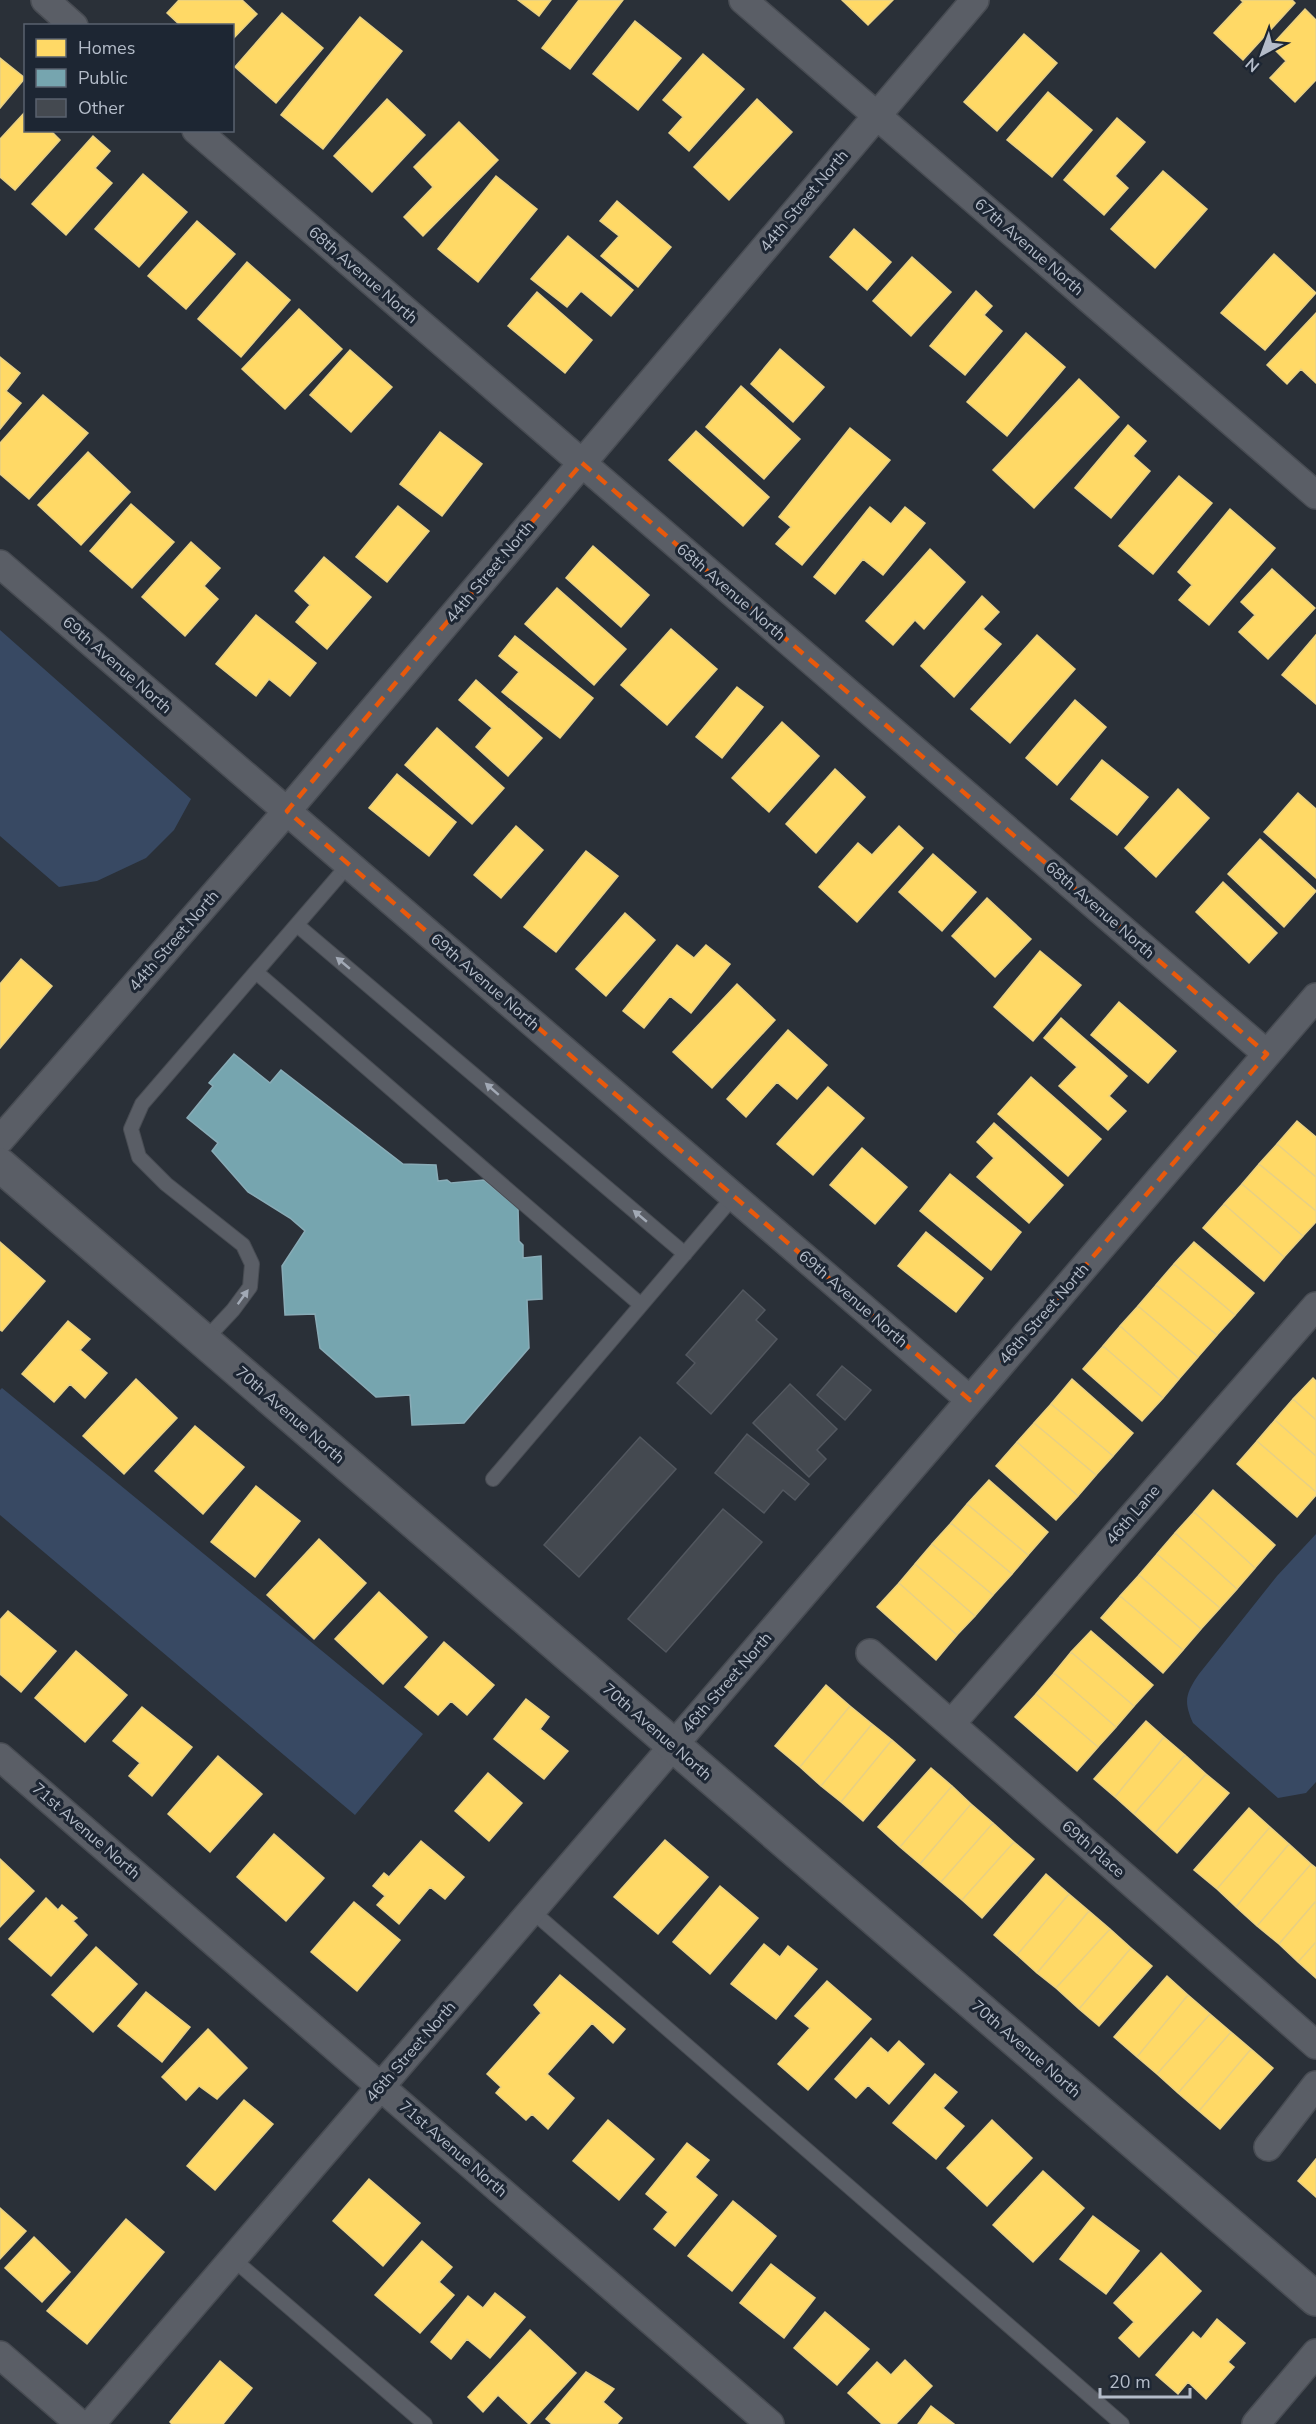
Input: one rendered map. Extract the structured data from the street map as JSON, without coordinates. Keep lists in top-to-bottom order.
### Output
{
  "streets": {
    "street": [
      "44th Street North",
      "67th Avenue North",
      "68th Avenue North",
      "69th Avenue North",
      "46th Street North",
      "70th Avenue North",
      "46th Lane",
      "71st Avenue North",
      "69th Place"
    ]
  },
  "crossings": [
    ["44th Street North", "67th Avenue North"],
    ["44th Street North", "68th Avenue North"],
    ["44th Street North", "69th Avenue North"],
    ["68th Avenue North", "46th Street North"],
    ["69th Avenue North", "46th Street North"],
    ["46th Street North", "70th Avenue North"],
    ["46th Street North", "71st Avenue North"],
    ["46th Lane", "69th Place"]
  ],
  "legend": ["Homes", "Public", "Other"],
  "scale_bar": "20 m",
  "north": "bottom left"
}
